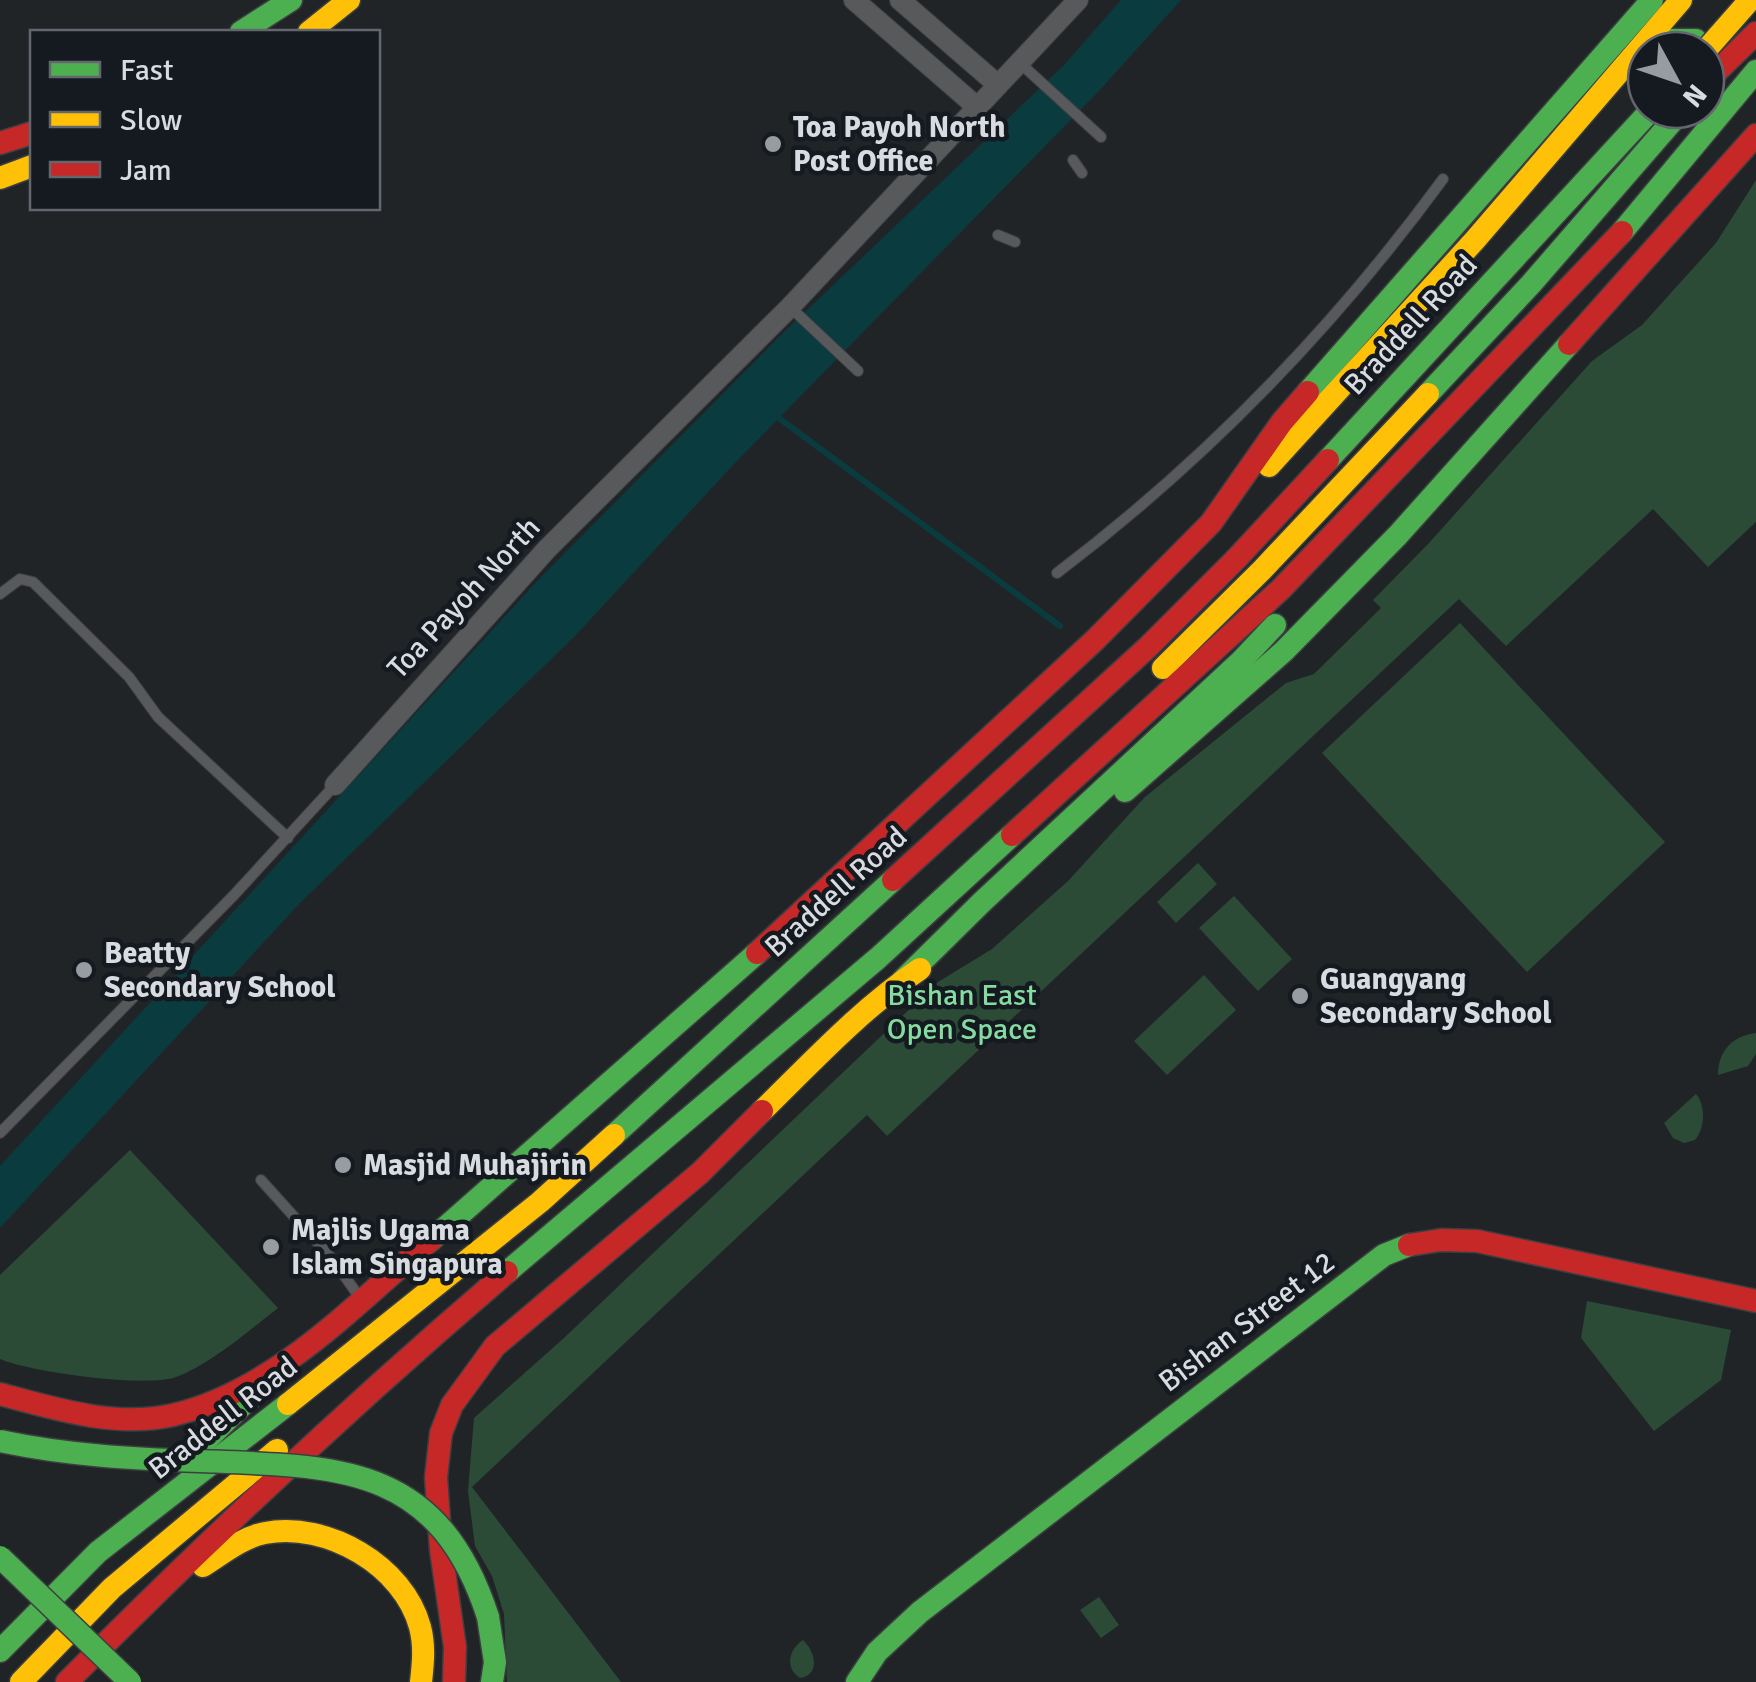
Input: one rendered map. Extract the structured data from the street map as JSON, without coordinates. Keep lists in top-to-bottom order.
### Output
{
  "streets": {
    "main road": ["Braddell Road", "Bishan Street 12"],
    "street": ["Toa Payoh North"]
  },
  "parks": ["Bishan East Open Space"],
  "places": [
    "Toa Payoh North Post Office",
    "Beatty Secondary School",
    "Guangyang Secondary School",
    "Masjid Muhajirin",
    "Majlis Ugama Islam Singapura"
  ],
  "legend": ["Fast", "Slow", "Jam"],
  "north": "bottom right"
}
